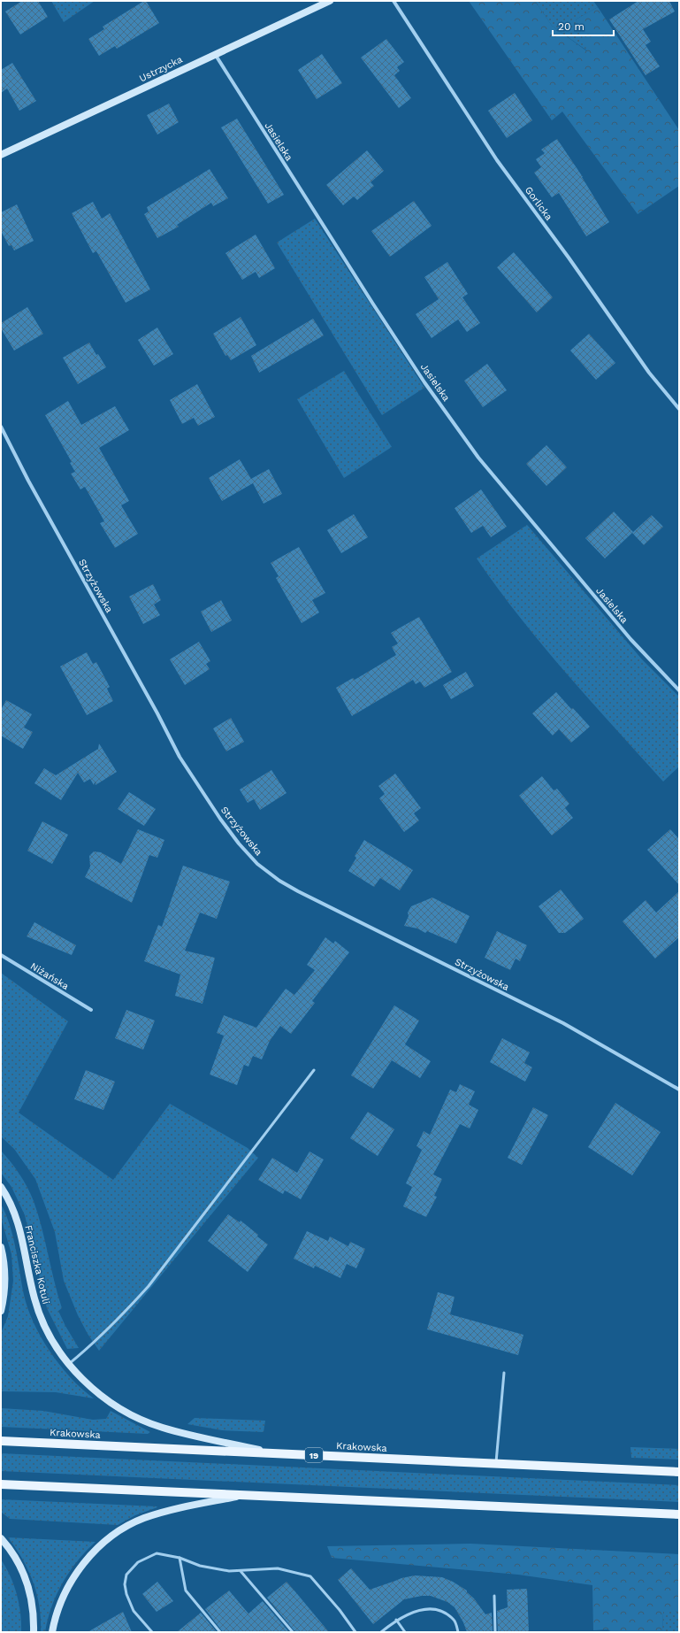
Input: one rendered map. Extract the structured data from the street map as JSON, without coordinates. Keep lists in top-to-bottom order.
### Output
{
  "streets": {
    "main road": ["Krakowska", "19"],
    "street": [
      "Ustrzycka",
      "Jasielska",
      "Gorlicka",
      "Strzyżowska",
      "Niżańska",
      "Franciszka Kotuli"
    ]
  },
  "crossings": [
    ["Ustrzycka", "Jasielska"],
    ["Franciszka Kotuli", "Krakowska"]
  ],
  "scale_bar": "20 m"
}
